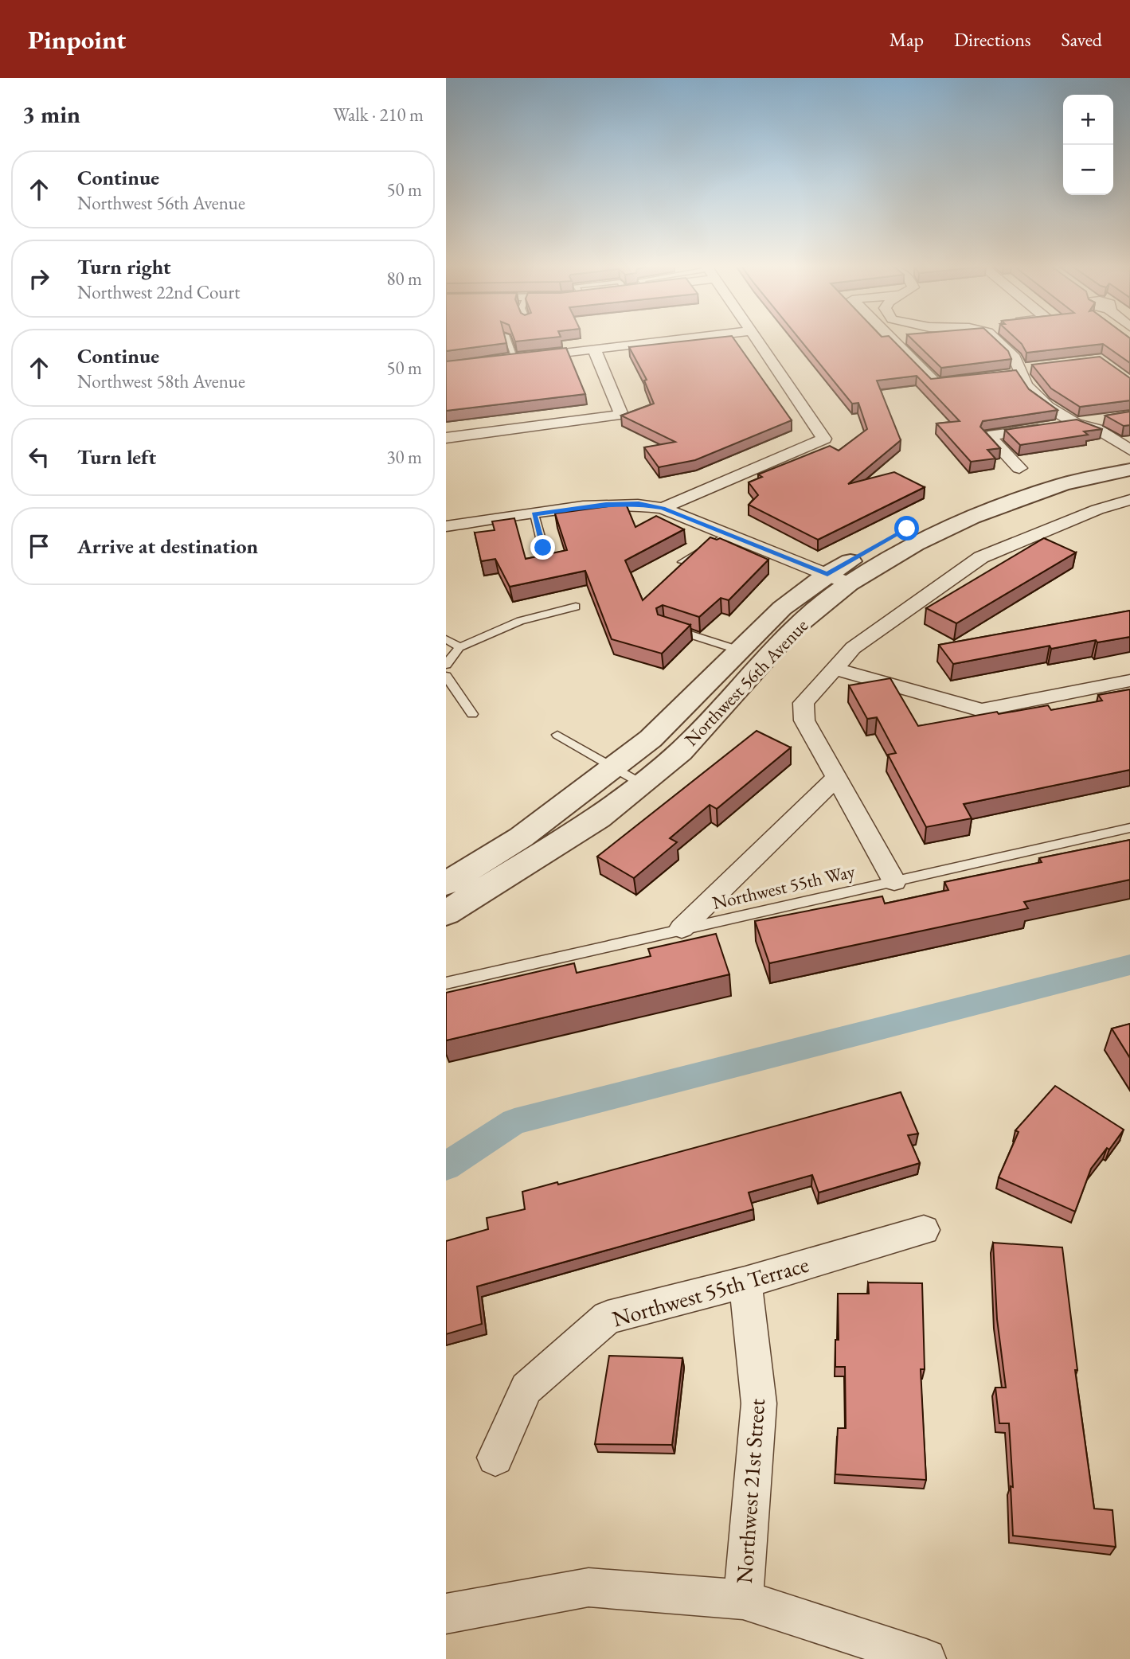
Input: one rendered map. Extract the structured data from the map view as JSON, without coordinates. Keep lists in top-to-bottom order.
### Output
{
  "streets": {
    "street": ["Northwest 56th Avenue", "Northwest 55th Terrace", "Northwest 21st Street"],
    "lane": ["Northwest 55th Way"]
  },
  "crossings": [
    ["Northwest 55th Terrace", "Northwest 21st Street"]
  ],
  "page": {
    "header": "Pinpoint",
    "nav": ["Map", "Directions", "Saved"],
    "heading": ["3 min", "Walk · 210 m"],
    "map_buttons": ["+", "−"],
    "list": [
      ["Continue", "Northwest 56th Avenue", "50 m"],
      ["Turn right", "Northwest 22nd Court", "80 m"],
      ["Continue", "Northwest 58th Avenue", "50 m"],
      ["Turn left", "30 m"],
      "Arrive at destination"
    ]
  }
}
